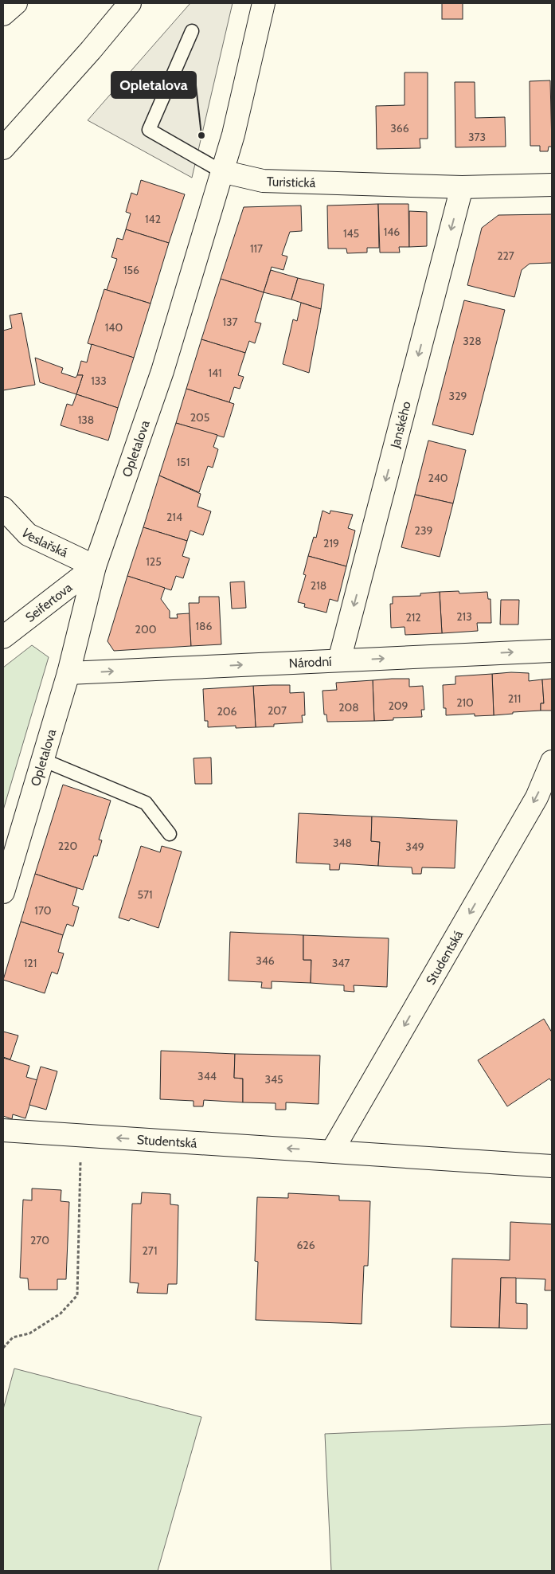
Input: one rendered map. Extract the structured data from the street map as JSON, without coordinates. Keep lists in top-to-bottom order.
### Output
{
  "streets": {
    "street": [
      "Turistická",
      "Janského",
      "Opletalova",
      "Veslařská",
      "Seifertova",
      "Národní",
      "Studentská"
    ]
  },
  "crossings": [
    ["Turistická", "Janského"],
    ["Turistická", "Opletalova"],
    ["Janského", "Národní"],
    ["Opletalova", "Veslařská"],
    ["Opletalova", "Seifertova"],
    ["Opletalova", "Národní"],
    ["Veslařská", "Seifertova"]
  ],
  "one_way": ["Janského", "Národní", "Studentská"],
  "places": ["Opletalova"],
  "house_numbers": [
    "366",
    "373",
    "142",
    "146",
    "145",
    "117",
    "227",
    "156",
    "137",
    "140",
    "328",
    "141",
    "133",
    "329",
    "205",
    "138",
    "151",
    "240",
    "214",
    "239",
    "219",
    "125",
    "218",
    "213",
    "212",
    "186",
    "200",
    "211",
    "210",
    "209",
    "208",
    "207",
    "206",
    "348",
    "220",
    "349",
    "571",
    "170",
    "346",
    "121",
    "347",
    "344",
    "345",
    "270",
    "626",
    "271"
  ]
}
